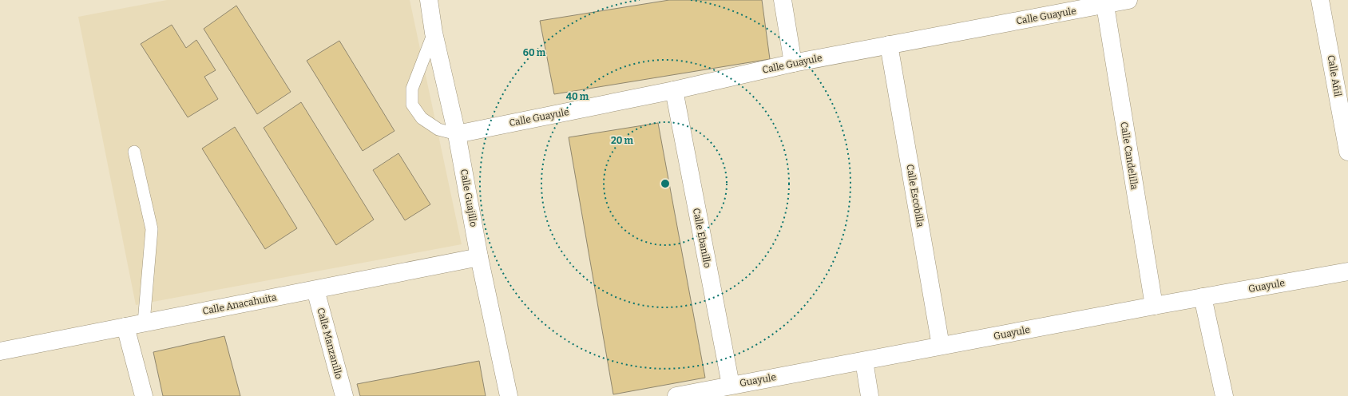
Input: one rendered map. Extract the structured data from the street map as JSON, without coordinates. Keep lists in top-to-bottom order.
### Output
{
  "streets": {
    "street": [
      "Calle Guayule",
      "Calle Añil",
      "Calle Candelilla",
      "Calle Escobilla",
      "Calle Guajillo",
      "Calle Ebanillo",
      "Guayule",
      "Calle Anacahuita",
      "Calle Manzanillo"
    ]
  },
  "crossings": [
    ["Calle Guayule", "Calle Candelilla"],
    ["Calle Guayule", "Calle Escobilla"],
    ["Calle Guayule", "Calle Guajillo"],
    ["Calle Guayule", "Calle Ebanillo"],
    ["Calle Candelilla", "Guayule"],
    ["Calle Escobilla", "Guayule"],
    ["Calle Guajillo", "Calle Anacahuita"],
    ["Calle Ebanillo", "Guayule"],
    ["Calle Anacahuita", "Calle Manzanillo"]
  ],
  "rings": ["60 m", "40 m", "20 m"]
}
